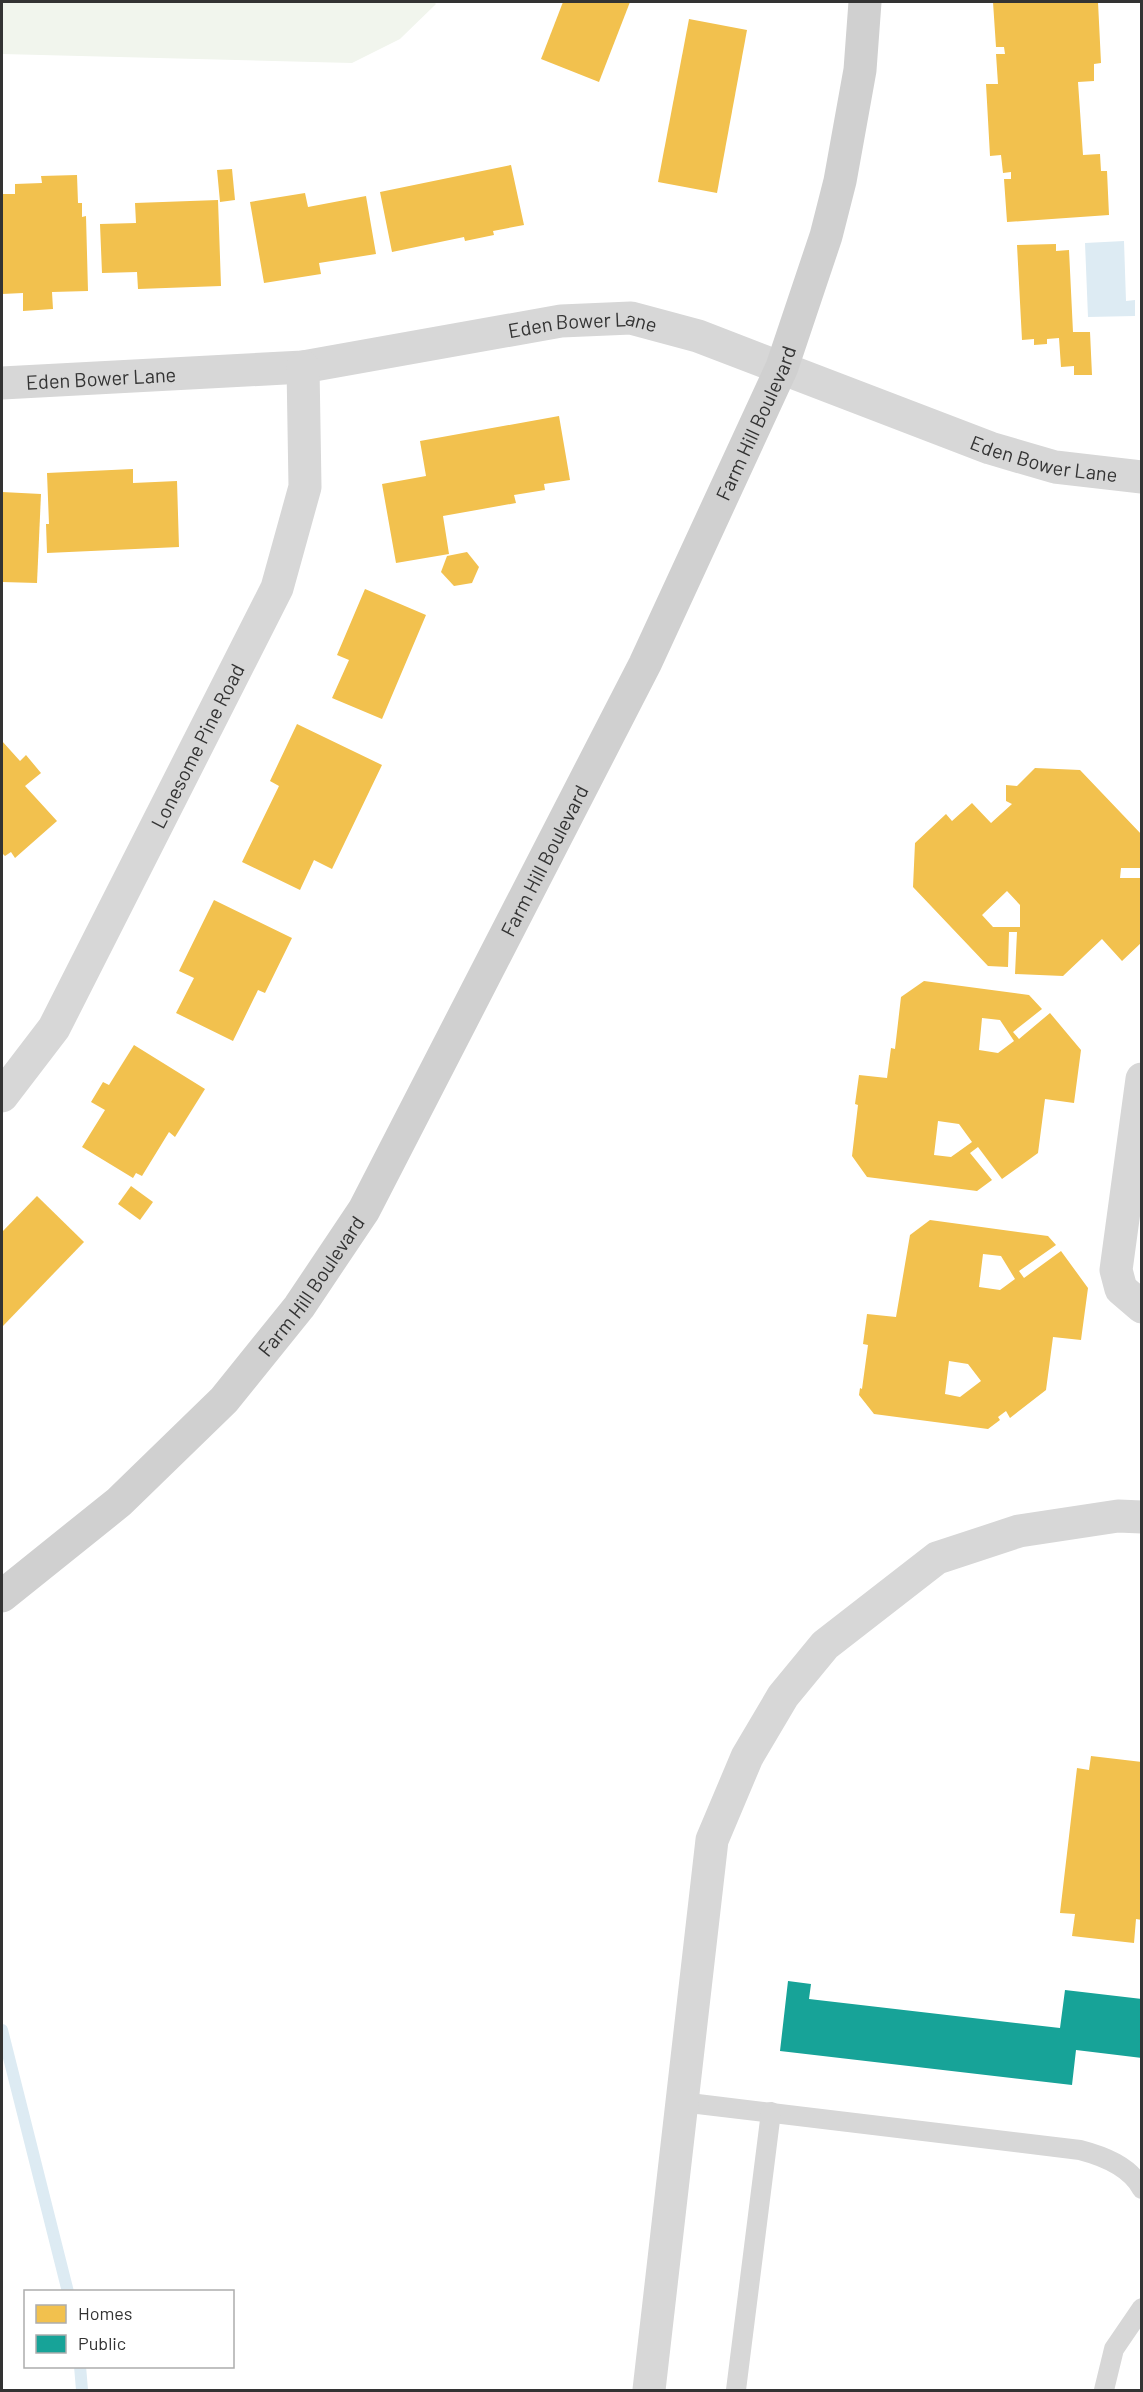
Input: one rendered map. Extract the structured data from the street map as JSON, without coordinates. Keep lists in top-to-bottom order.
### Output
{
  "streets": {
    "main road": ["Farm Hill Boulevard"],
    "street": ["Eden Bower Lane", "Lonesome Pine Road"]
  },
  "crossings": [
    ["Eden Bower Lane", "Farm Hill Boulevard"],
    ["Eden Bower Lane", "Lonesome Pine Road"]
  ],
  "legend": ["Homes", "Public"]
}
